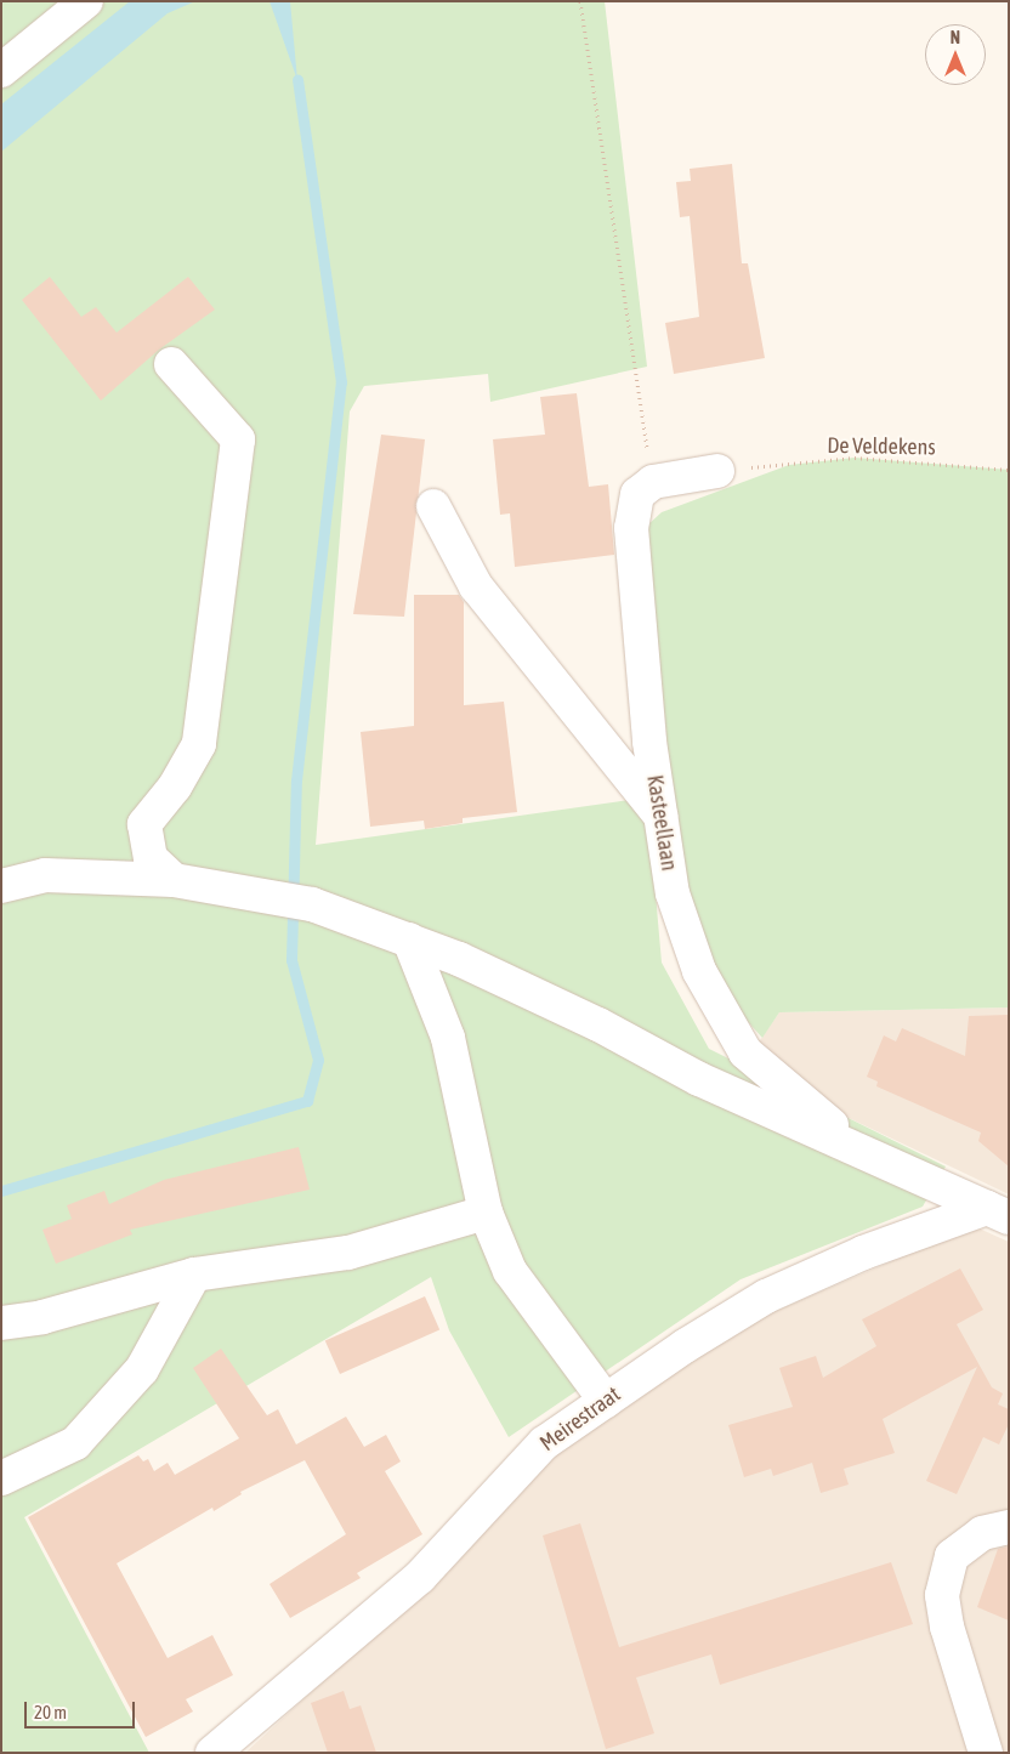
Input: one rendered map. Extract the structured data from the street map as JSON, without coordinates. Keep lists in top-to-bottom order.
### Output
{
  "streets": {
    "street": ["Kasteellaan", "Meirestraat"],
    "path": ["De Veldekens"]
  },
  "crossings": [
    ["Kasteellaan", "Meirestraat"]
  ],
  "scale_bar": "20 m",
  "north": "top"
}
